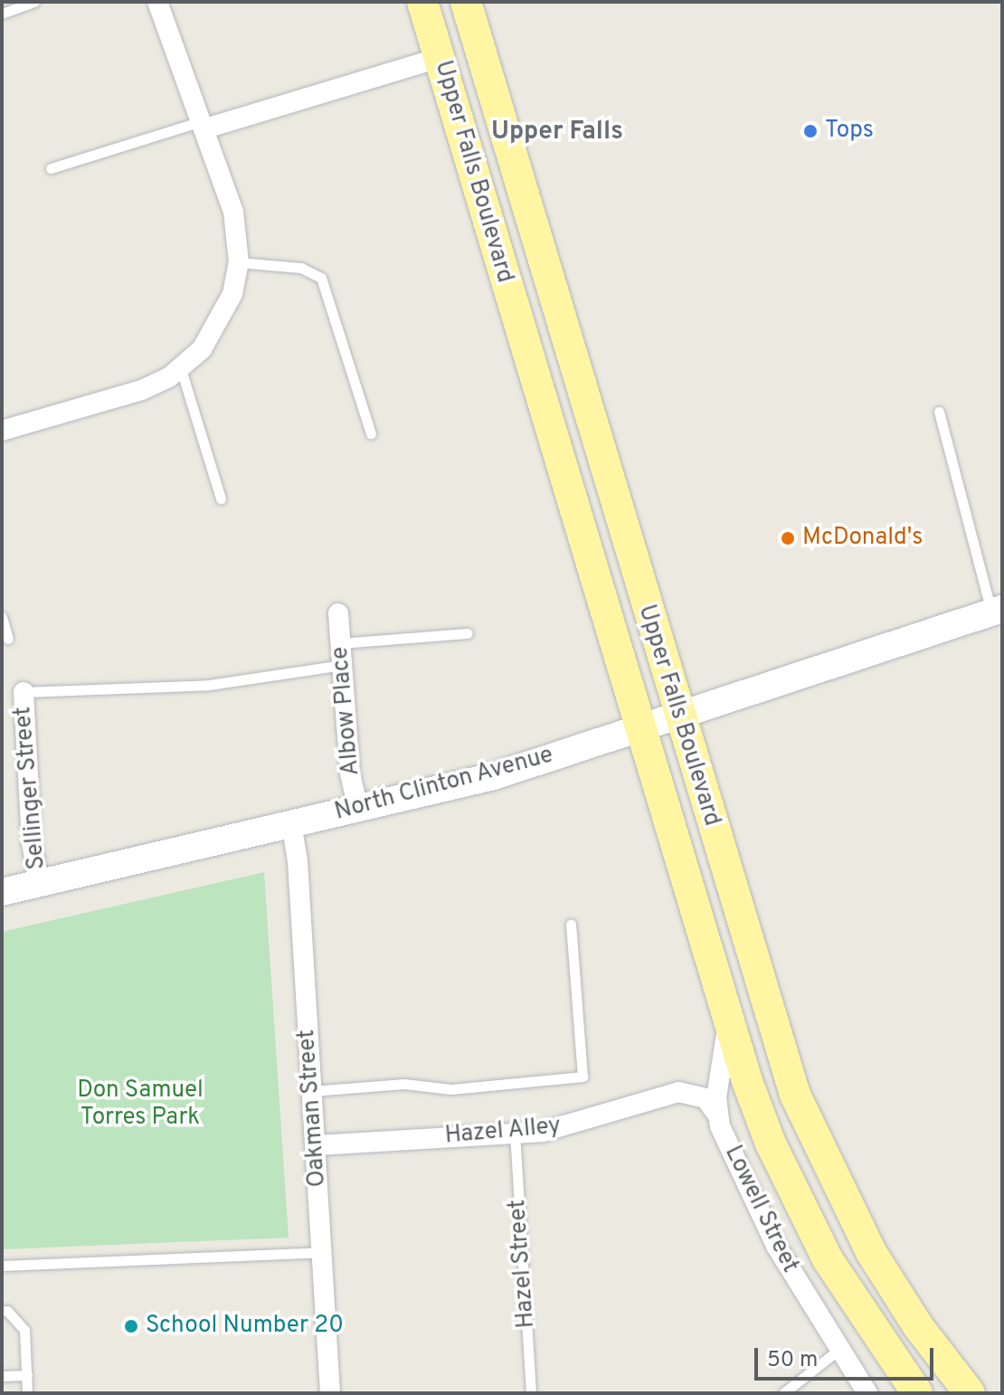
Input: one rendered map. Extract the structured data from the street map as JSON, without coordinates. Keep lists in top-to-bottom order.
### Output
{
  "streets": {
    "main road": ["Upper Falls Boulevard"],
    "street": [
      "Albow Place",
      "North Clinton Avenue",
      "Sellinger Street",
      "Oakman Street",
      "Hazel Alley",
      "Lowell Street"
    ],
    "lane": ["Hazel Street"]
  },
  "crossings": [
    ["Upper Falls Boulevard", "North Clinton Avenue"],
    ["Upper Falls Boulevard", "Lowell Street"],
    ["Albow Place", "North Clinton Avenue"],
    ["North Clinton Avenue", "Sellinger Street"],
    ["North Clinton Avenue", "Oakman Street"],
    ["Oakman Street", "Hazel Alley"],
    ["Hazel Alley", "Lowell Street"],
    ["Hazel Alley", "Hazel Street"]
  ],
  "districts": ["Upper Falls"],
  "parks": ["Don Samuel Torres Park"],
  "places": ["Tops", "McDonald's", "School Number 20"],
  "scale_bar": "50 m"
}
